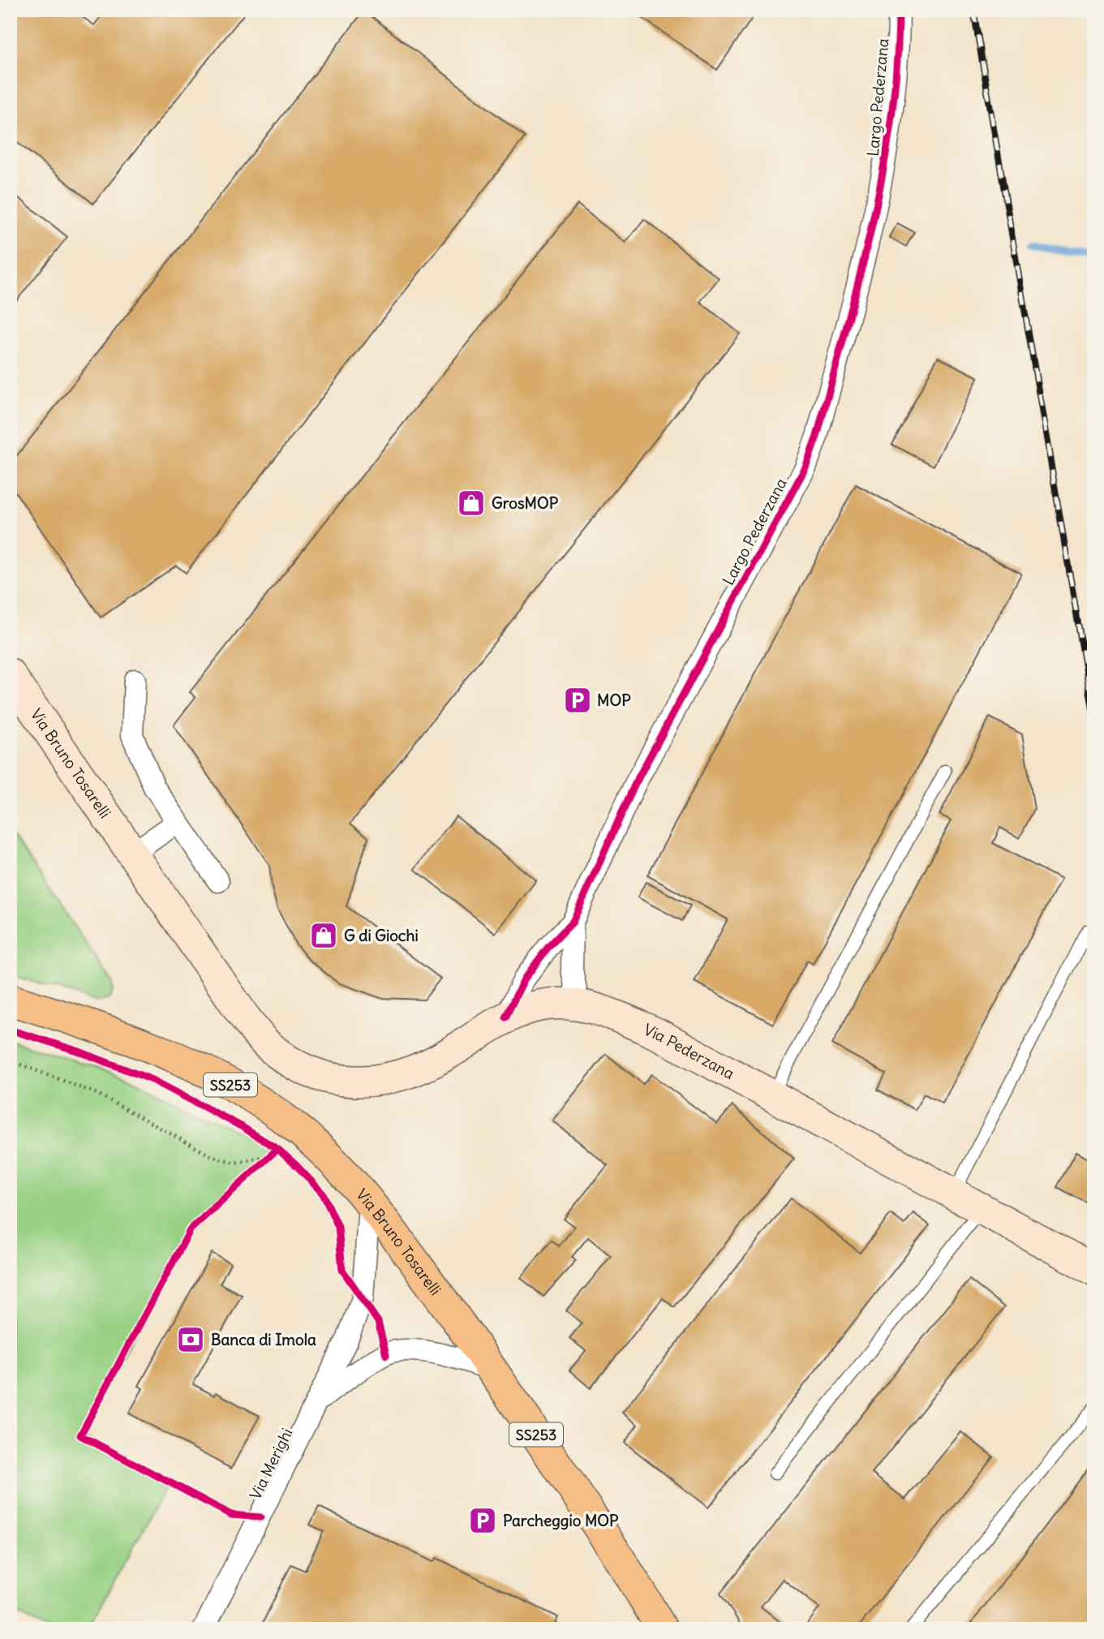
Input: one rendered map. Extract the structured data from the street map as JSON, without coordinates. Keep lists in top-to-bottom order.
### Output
{
  "streets": {
    "main road": ["Via Bruno Tosarelli", "Via Pederzana", "SS253"],
    "street": ["Largo Pederzana", "Via Merighi"]
  },
  "crossings": [
    ["Largo Pederzana", "Via Pederzana"],
    ["Via Bruno Tosarelli", "Via Pederzana"],
    ["Via Bruno Tosarelli", "Via Merighi"]
  ],
  "places": {
    "shop": ["GrosMOP", "G di Giochi"],
    "parking": ["MOP", "Parcheggio MOP"],
    "bank": ["Banca di Imola"]
  }
}
